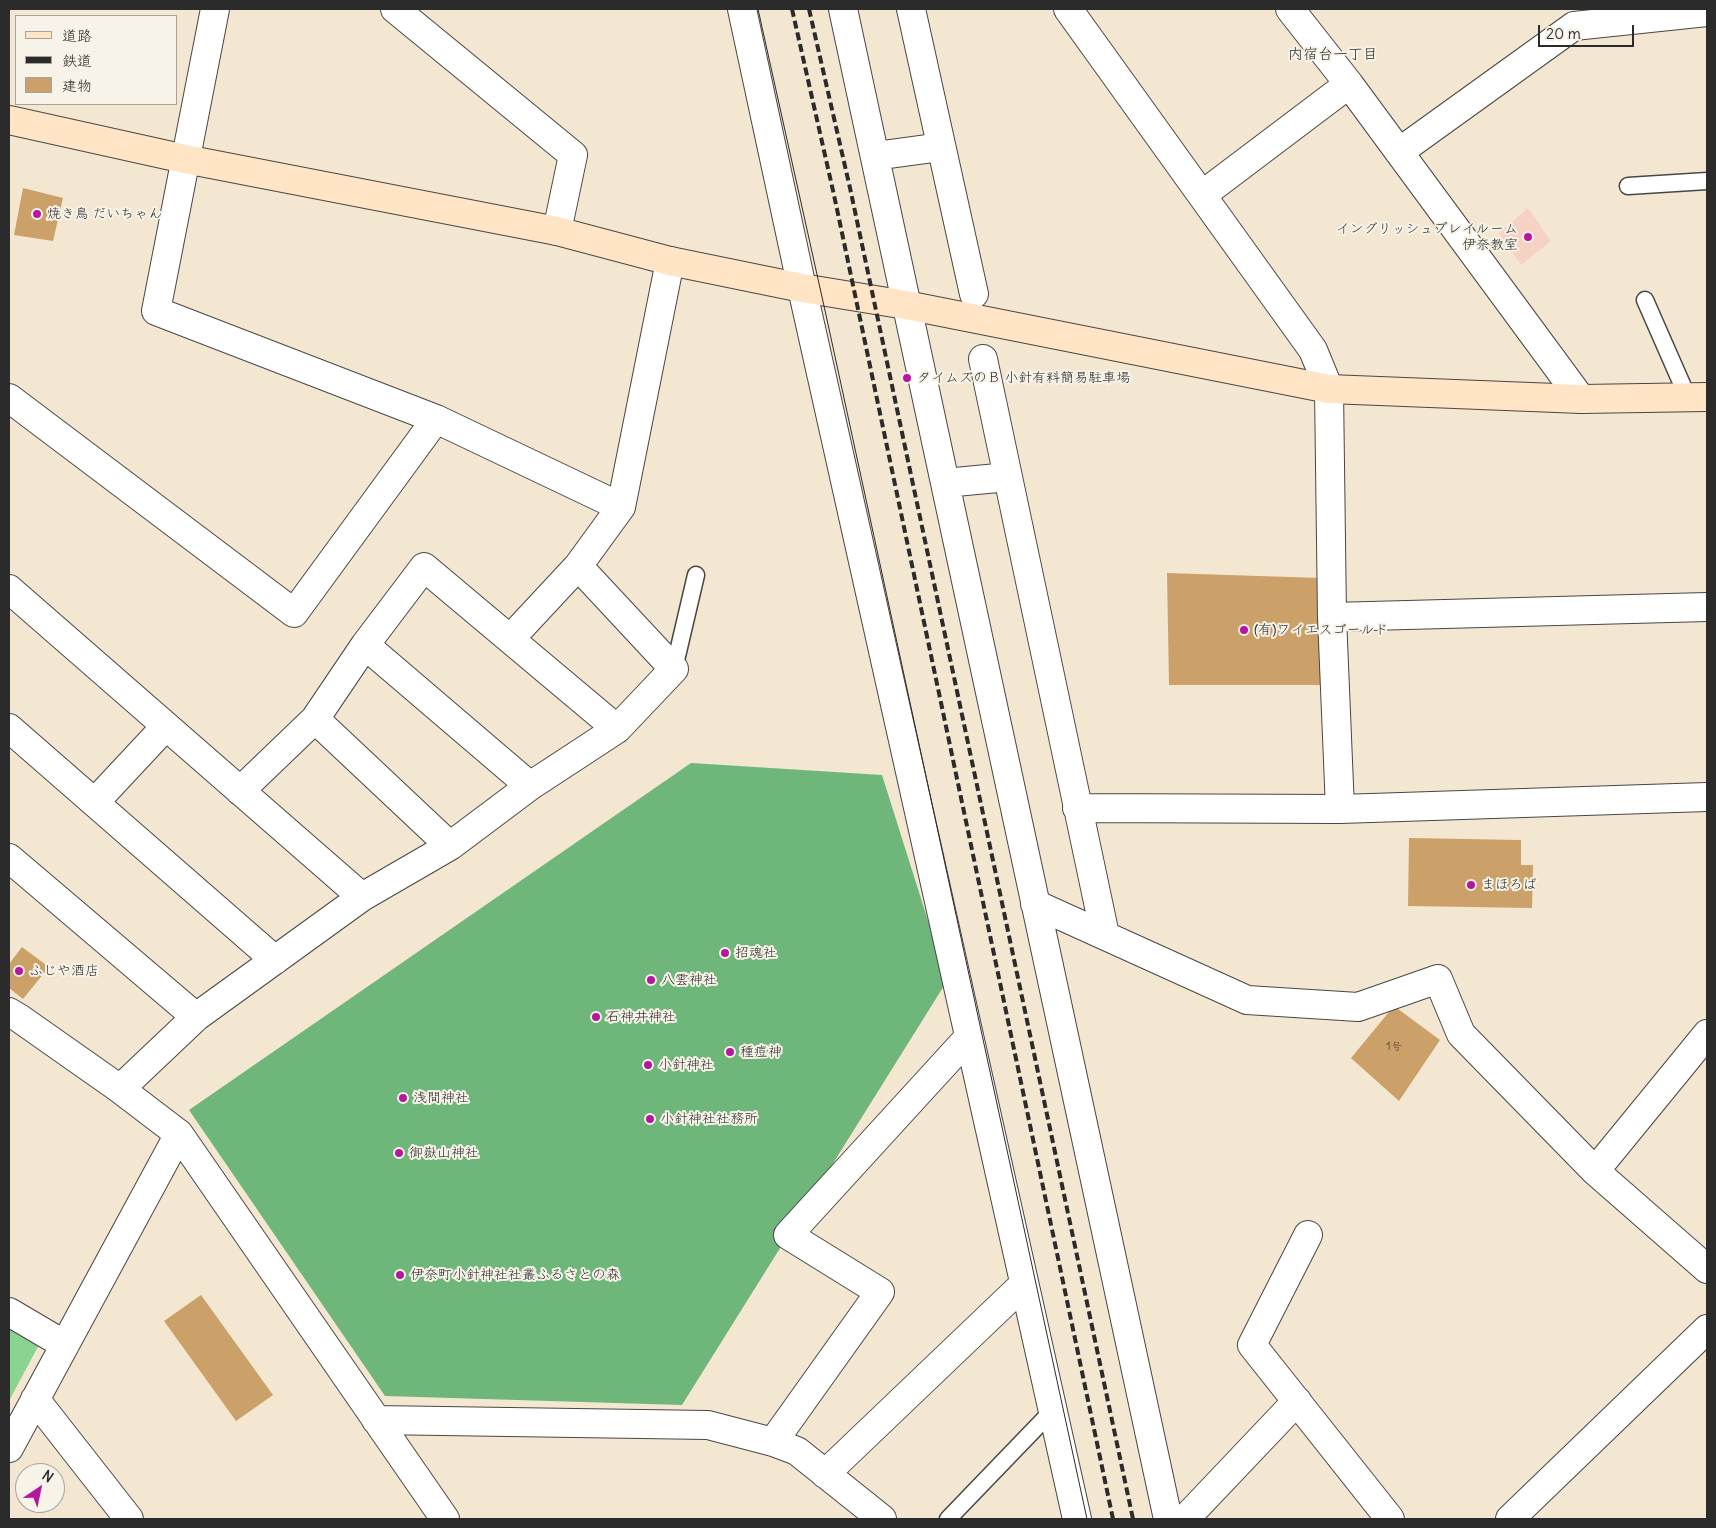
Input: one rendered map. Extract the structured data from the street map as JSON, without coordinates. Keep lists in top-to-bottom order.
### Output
{
  "districts": ["内宿台一丁目"],
  "places": [
    "焼き鳥 だいちゃん",
    "イングリッシュプレイルーム 伊奈教室",
    "タイムズのＢ 小針有料簡易駐車場",
    "(有)ワイエスゴールド",
    "まほろば",
    "招魂社",
    "ふじや酒店",
    "八雲神社",
    "石神井神社",
    "種痘神",
    "小針神社",
    "浅間神社",
    "小針神社社務所",
    "御嶽山神社",
    "伊奈町小針神社社叢ふるさとの森"
  ],
  "house_numbers": ["1号"],
  "legend": ["道路", "鉄道", "建物"],
  "scale_bar": "20 m",
  "north": "top right"
}
